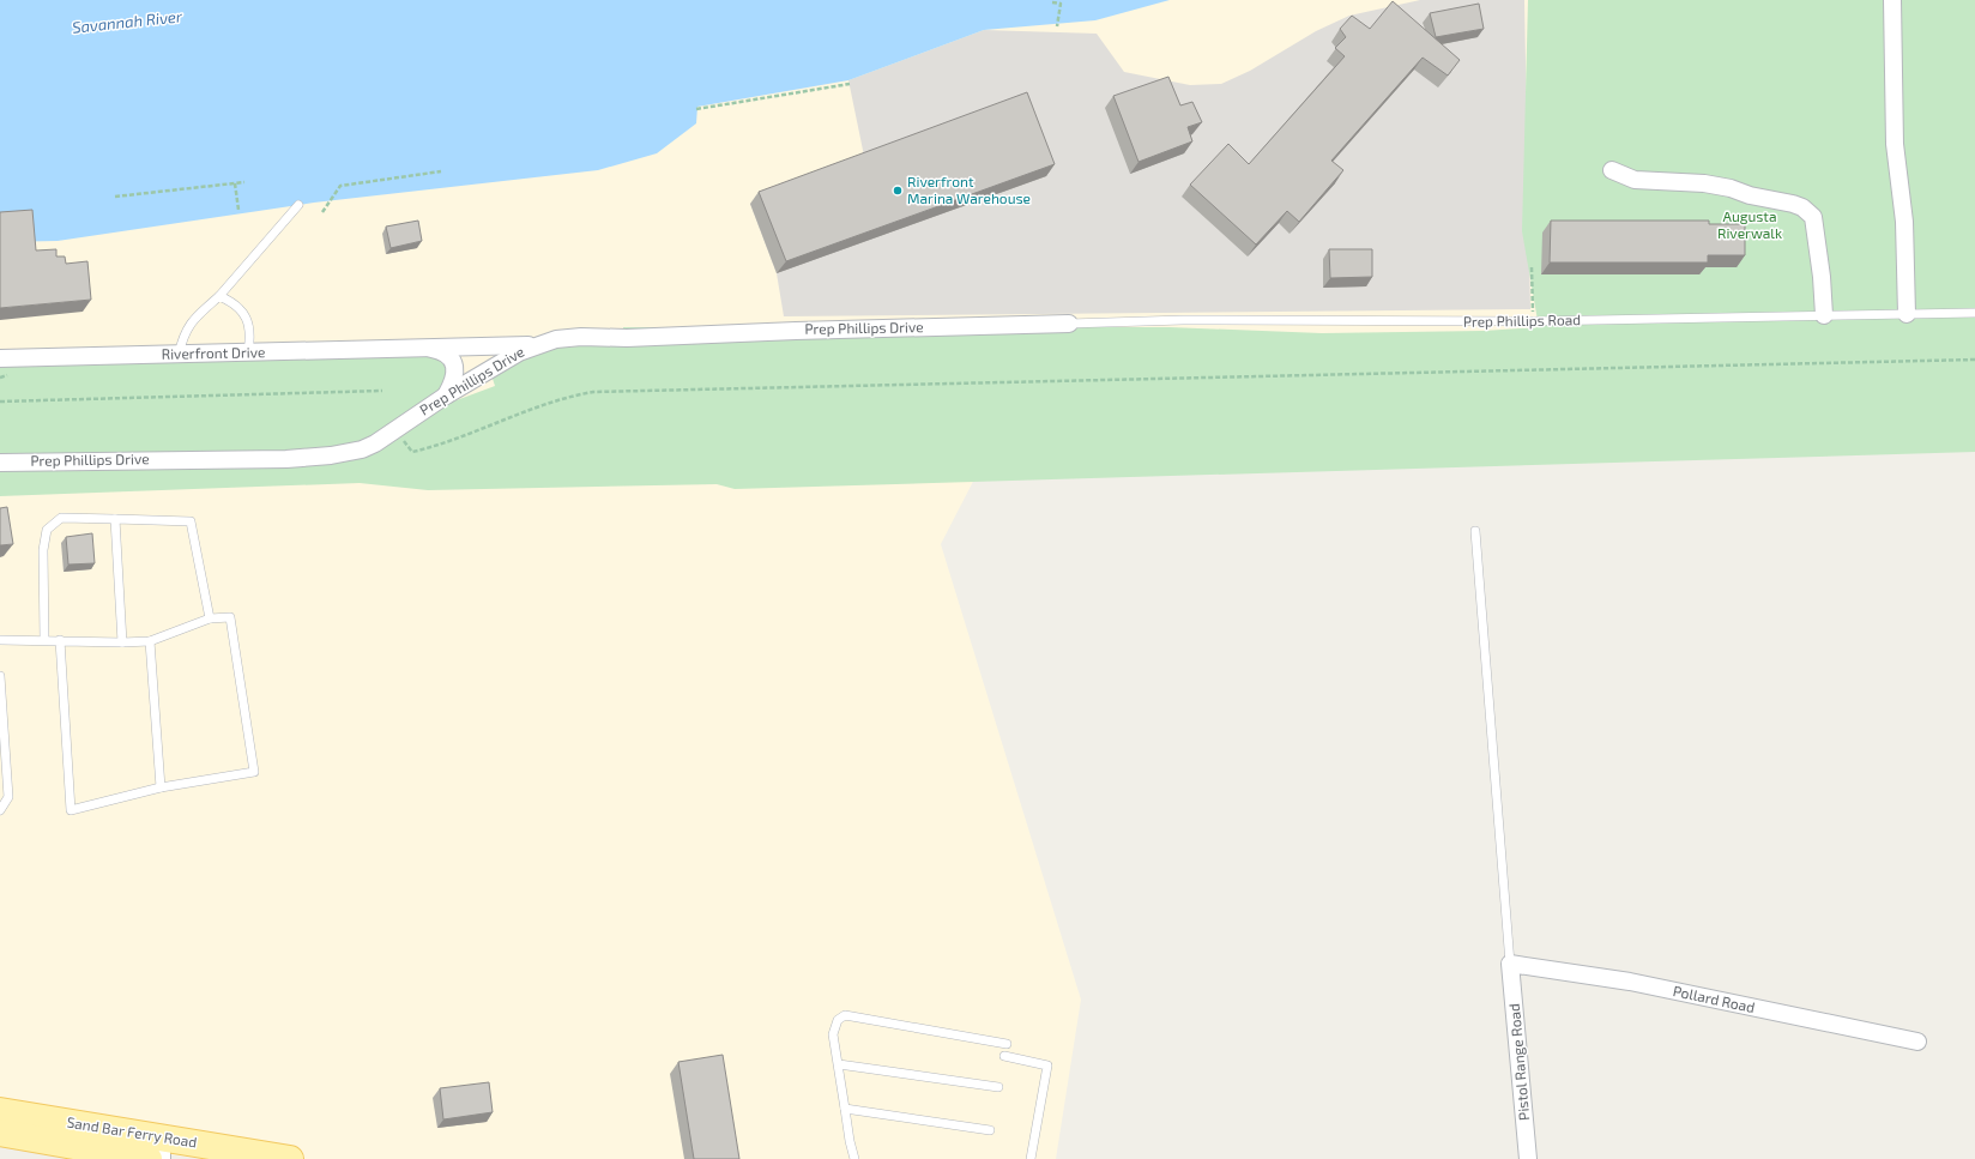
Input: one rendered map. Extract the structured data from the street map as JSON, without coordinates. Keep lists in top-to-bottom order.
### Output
{
  "streets": {
    "main road": ["Sand Bar Ferry Road"],
    "street": [
      "Prep Phillips Drive",
      "Riverfront Drive",
      "Pollard Road",
      "Pistol Range Road"
    ],
    "lane": ["Prep Phillips Road"]
  },
  "crossings": [
    ["Prep Phillips Road", "Prep Phillips Drive"],
    ["Prep Phillips Drive", "Riverfront Drive"],
    ["Pollard Road", "Pistol Range Road"]
  ],
  "water": ["Savannah River"],
  "parks": ["Augusta Riverwalk"],
  "places": ["Riverfront Marina Warehouse"]
}
